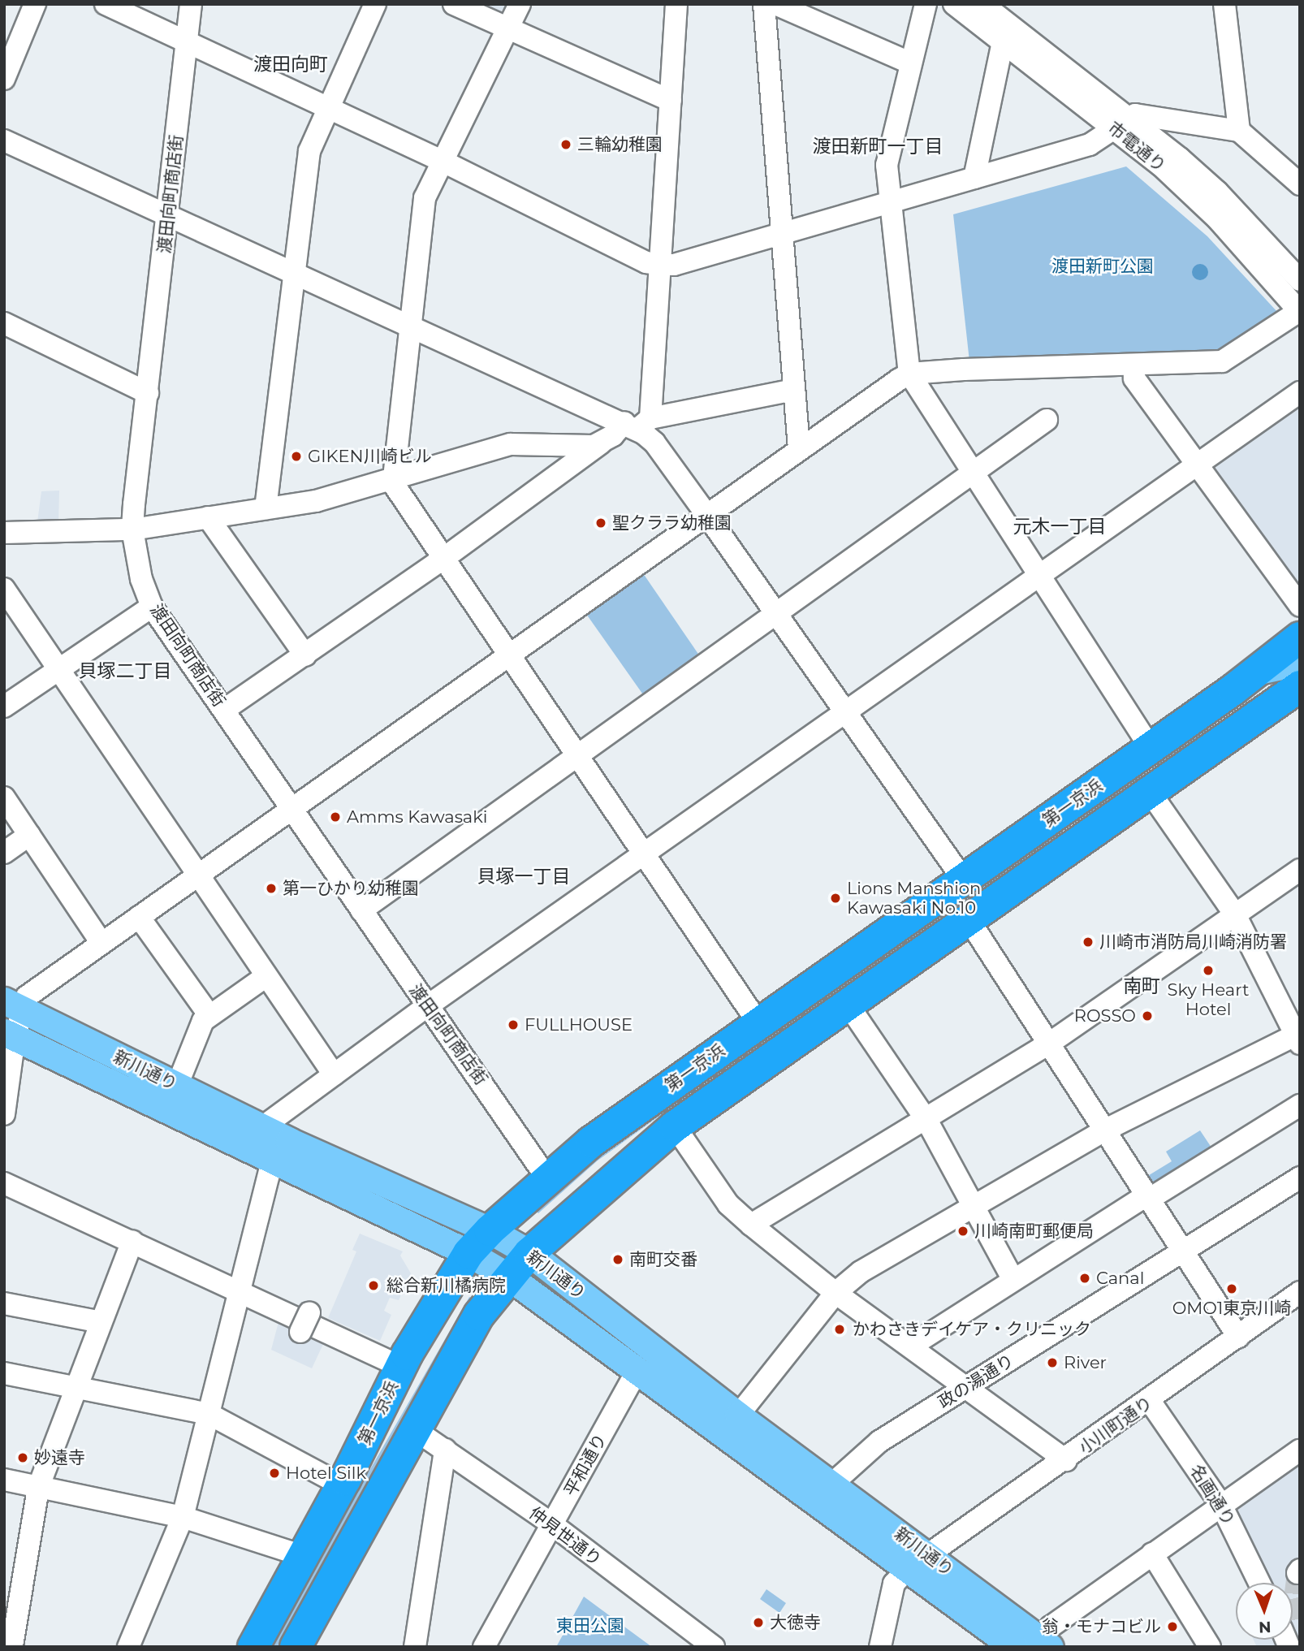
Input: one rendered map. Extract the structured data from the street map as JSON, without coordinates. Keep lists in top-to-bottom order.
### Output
{
  "streets": {
    "highway": ["第一京浜"],
    "main road": ["新川通り"],
    "street": [
      "市電通り",
      "渡田向町商店街",
      "政の湯通り",
      "小川町通り",
      "平和通り",
      "名画通り",
      "仲見世通り"
    ]
  },
  "crossings": [
    ["渡田向町商店街", "第一京浜"],
    ["第一京浜", "新川通り"],
    ["第一京浜", "仲見世通り"],
    ["新川通り", "政の湯通り"],
    ["新川通り", "小川町通り"],
    ["新川通り", "平和通り"],
    ["小川町通り", "名画通り"],
    ["平和通り", "仲見世通り"]
  ],
  "districts": [
    "渡田向町",
    "渡田新町一丁目",
    "元木一丁目",
    "貝塚二丁目",
    "貝塚一丁目",
    "南町"
  ],
  "parks": ["渡田新町公園", "東田公園"],
  "places": [
    "三輪幼稚園",
    "GIKEN川崎ビル",
    "聖クララ幼稚園",
    "Amms Kawasaki",
    "第一ひかり幼稚園",
    "Lions Manshion Kawasaki No.10",
    "川崎市消防局川崎消防署",
    "Sky Heart Hotel",
    "ROSSO",
    "FULLHOUSE",
    "川崎南町郵便局",
    "南町交番",
    "Canal",
    "総合新川橘病院",
    "OMO1東京川崎",
    "かわさきデイケア・クリニック",
    "River",
    "妙遠寺",
    "Hotel Silk",
    "大徳寺",
    "翁・モナコビル"
  ],
  "north": "bottom"
}
